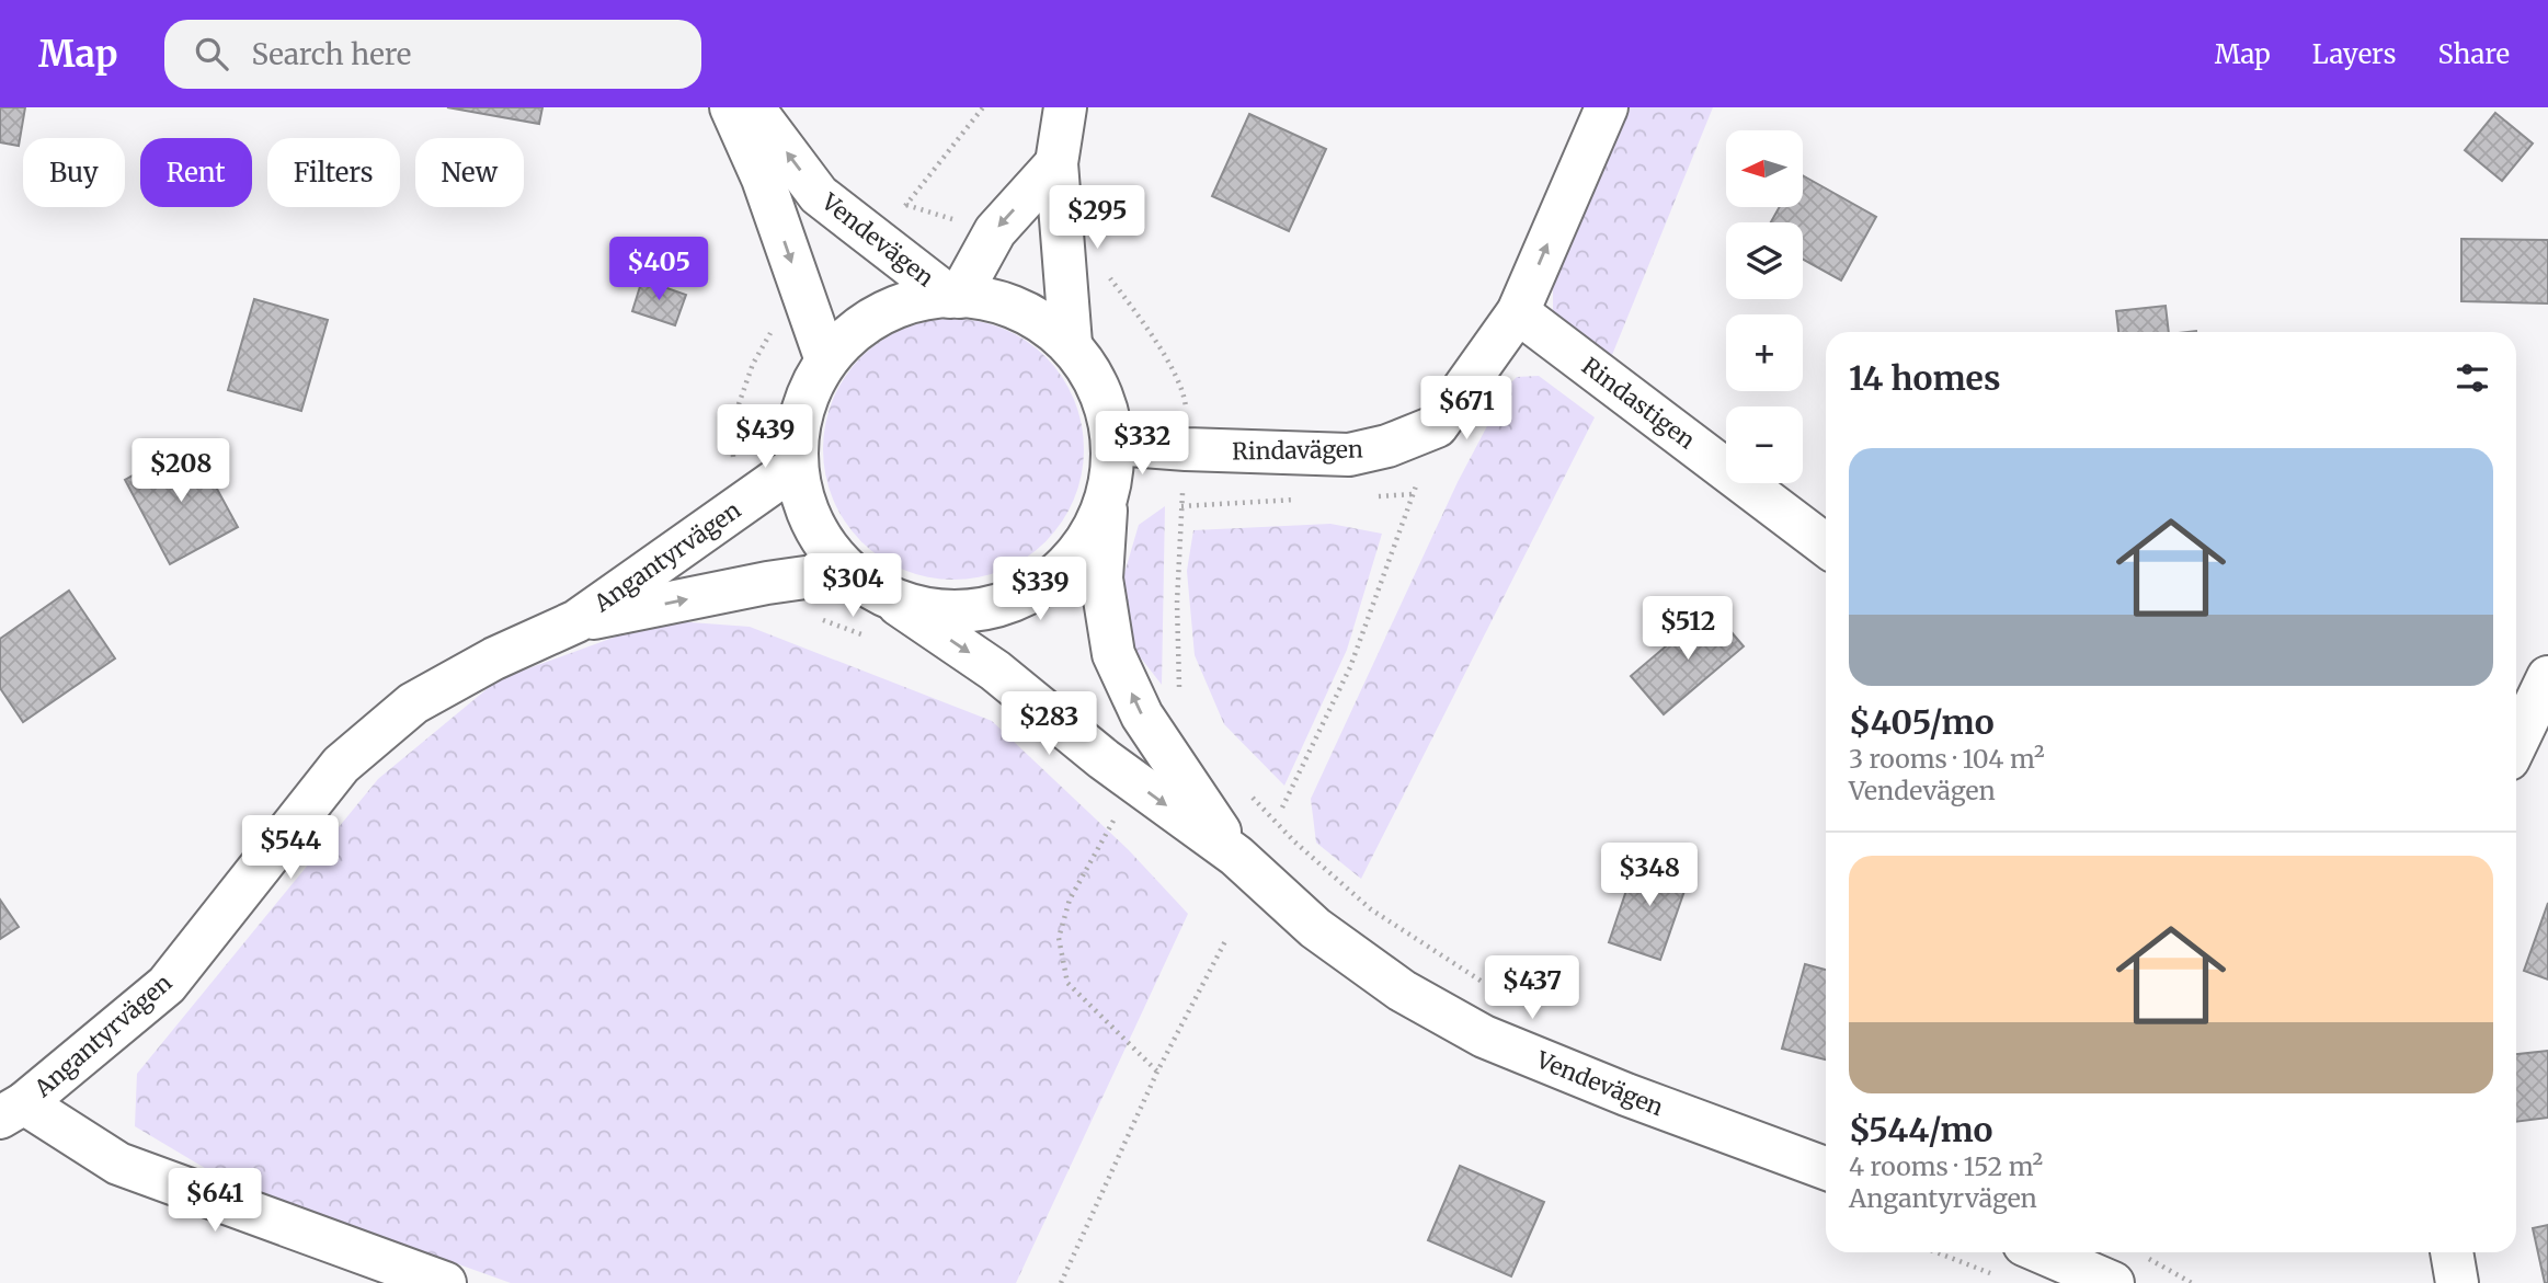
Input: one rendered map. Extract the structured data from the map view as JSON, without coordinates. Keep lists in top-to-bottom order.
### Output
{
  "streets": {
    "street": [
      "Vendevägen",
      "Rindastigen",
      "Rindavägen",
      "Angantyrvägen"
    ]
  },
  "crossings": [
    ["Rindastigen", "Rindavägen"]
  ],
  "north": "left",
  "page": {
    "header": "Map",
    "search": "Search here",
    "nav": ["Map", "Layers", "Share"],
    "map_buttons": ["+", "−"],
    "chip": [
      "Buy",
      "Rent",
      "Filters",
      "New"
    ],
    "price": [
      "$295",
      "$405",
      "$671",
      "$439",
      "$332",
      "$208",
      "$304",
      "$339",
      "$512",
      "$283",
      "$544",
      "$348",
      "$437",
      "$641"
    ],
    "heading": "14 homes",
    "list": [
      {
        "name": "$405/mo",
        "note": "3 rooms · 104 m² · Vendevägen"
      },
      {
        "name": "$544/mo",
        "note": "4 rooms · 152 m² · Angantyrvägen"
      }
    ]
  }
}
